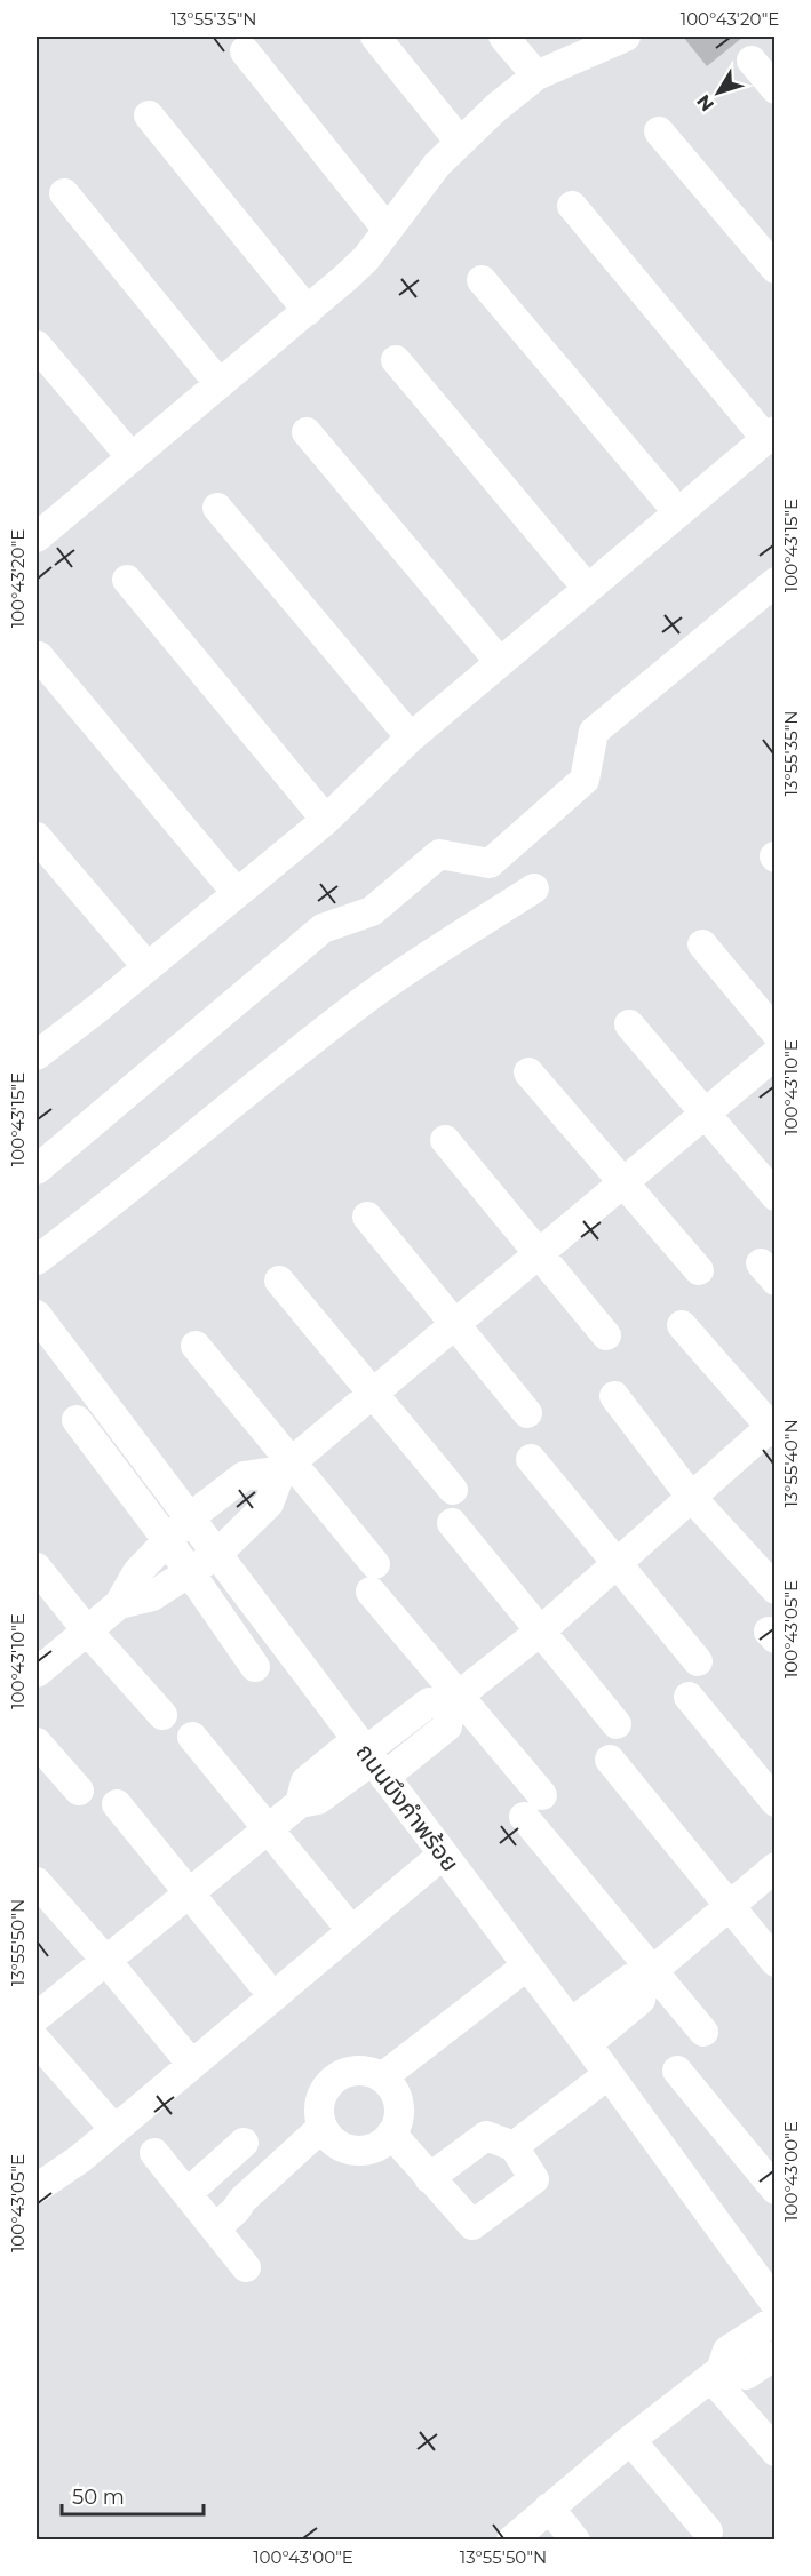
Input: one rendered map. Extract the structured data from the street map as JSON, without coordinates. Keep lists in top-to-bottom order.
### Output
{
  "streets": {
    "street": ["ถนนบึงคำพร้อย"]
  },
  "scale_bar": "50 m",
  "north": "bottom left",
  "coordinates": [
    "13°55'35\"N",
    "100°43'20\"E",
    "100°43'15\"E",
    "100°43'10\"E",
    "13°55'40\"N",
    "100°43'05\"E",
    "13°55'50\"N",
    "100°43'00\"E"
  ]
}
